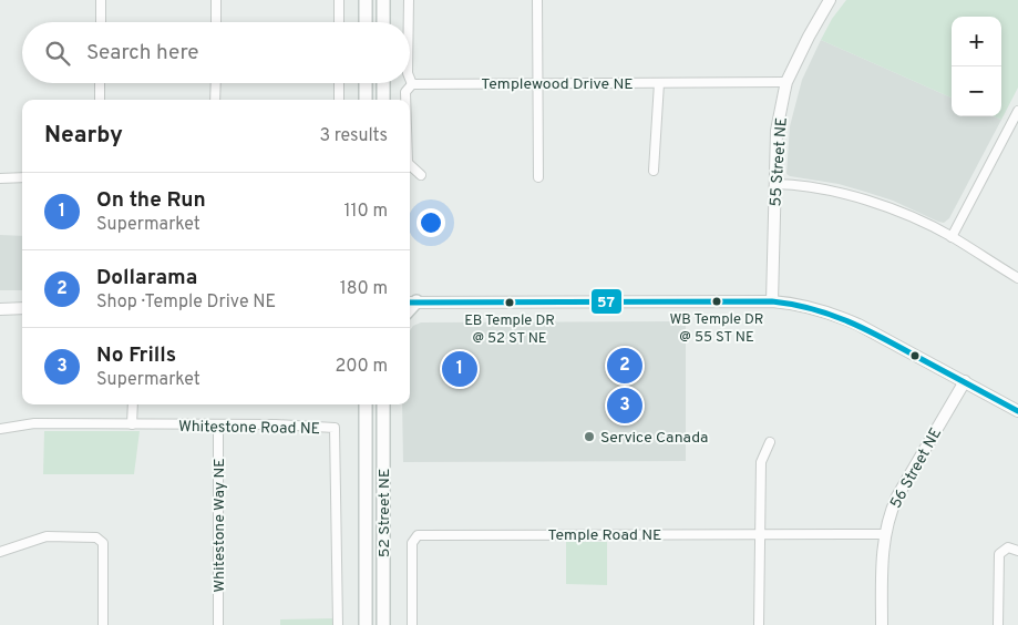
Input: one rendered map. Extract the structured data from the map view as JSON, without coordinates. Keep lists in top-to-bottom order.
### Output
{
  "streets": {
    "main road": ["52 Street NE"],
    "street": [
      "Templewood Drive NE",
      "55 Street NE",
      "Whitestone Road NE",
      "56 Street NE",
      "Whitestone Way NE",
      "Temple Road NE"
    ]
  },
  "crossings": [
    ["Templewood Drive NE", "55 Street NE"],
    ["Whitestone Road NE", "Whitestone Way NE"],
    ["56 Street NE", "Temple Road NE"]
  ],
  "places": ["WB Temple DR @ 55 ST NE", "EB Temple DR @ 52 ST NE", "Service Canada"],
  "lines": ["transit line 57"],
  "page": {
    "map_buttons": ["+", "−"],
    "search": "Search here",
    "heading": ["Nearby", "3 results"],
    "list": [
      {
        "mark": "1",
        "name": "On the Run",
        "note": "Supermarket",
        "value": "110 m"
      },
      {
        "mark": "2",
        "name": "Dollarama",
        "note": "Shop · Temple Drive NE",
        "value": "180 m"
      },
      {
        "mark": "3",
        "name": "No Frills",
        "note": "Supermarket",
        "value": "200 m"
      }
    ],
    "pins": ["2", "1", "3"]
  }
}
